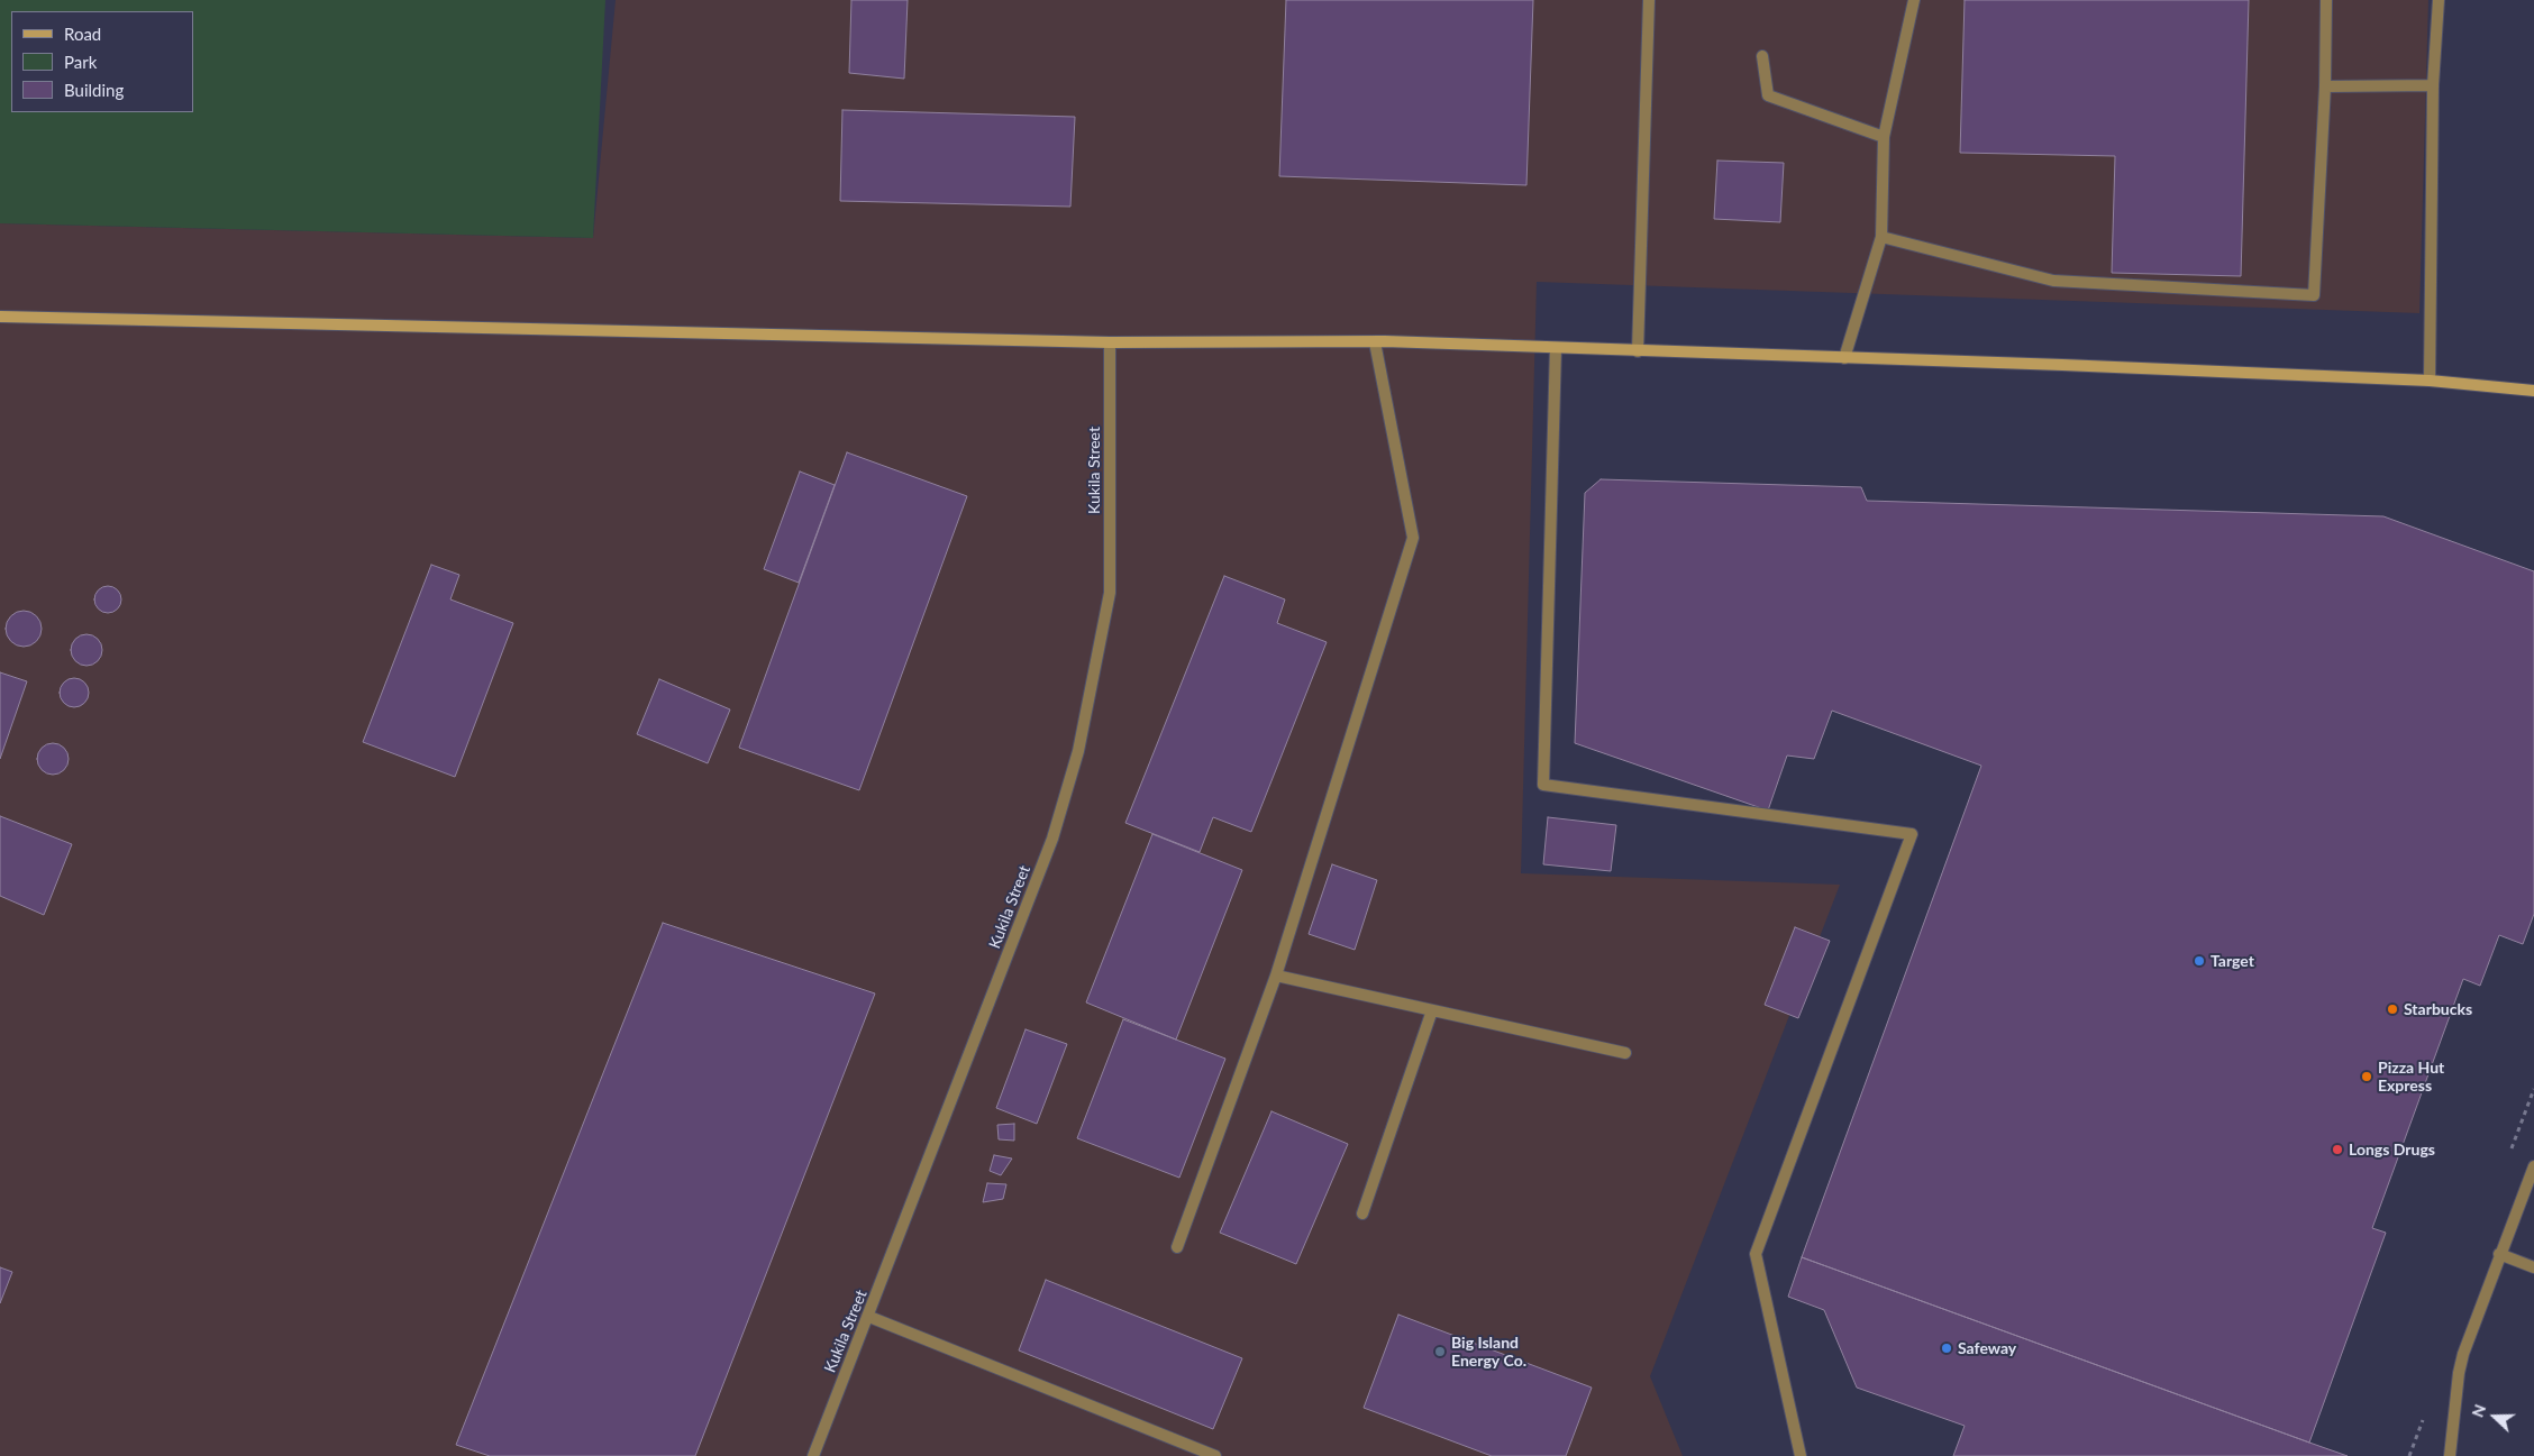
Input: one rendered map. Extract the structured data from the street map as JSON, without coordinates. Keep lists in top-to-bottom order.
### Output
{
  "streets": {
    "street": ["Kukila Street"]
  },
  "places": [
    "Target",
    "Starbucks",
    "Pizza Hut Express",
    "Longs Drugs",
    "Safeway",
    "Big Island Energy Co."
  ],
  "legend": ["Road", "Park", "Building"],
  "north": "left"
}
